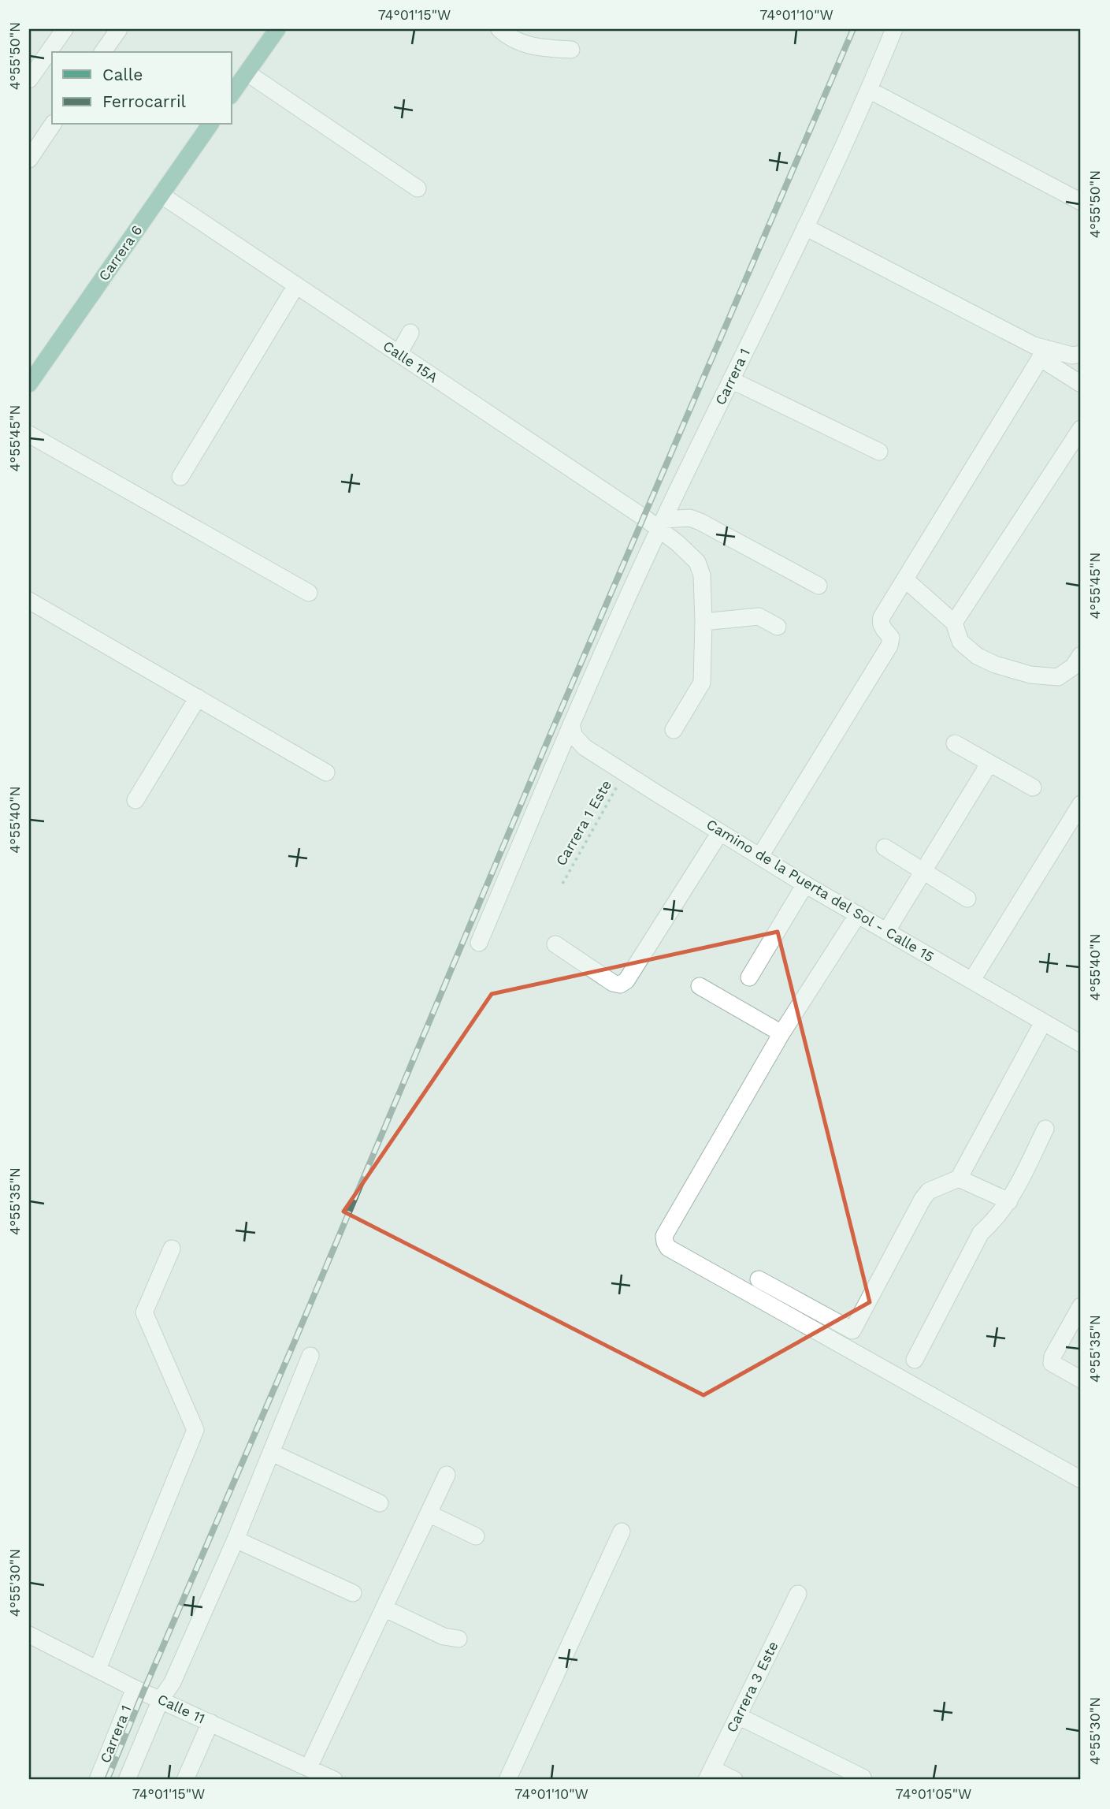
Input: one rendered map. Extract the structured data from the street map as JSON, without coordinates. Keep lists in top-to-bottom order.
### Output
{
  "streets": {
    "main road": ["Carrera 6"],
    "street": [
      "Calle 15A",
      "Carrera 1",
      "Camino de la Puerta del Sol - Calle 15",
      "Carrera 3 Este",
      "Calle 11"
    ],
    "path": ["Carrera 1 Este"]
  },
  "crossings": [
    ["Carrera 6", "Calle 15A"],
    ["Calle 15A", "Carrera 1"],
    ["Carrera 1", "Camino de la Puerta del Sol - Calle 15"],
    ["Carrera 1", "Calle 11"],
    ["Carrera 1 Este", "Camino de la Puerta del Sol - Calle 15"]
  ],
  "legend": ["Calle", "Ferrocarril"],
  "coordinates": [
    "74°01'15\"W",
    "74°01'10\"W",
    "4°55'50\"N",
    "4°55'45\"N",
    "4°55'40\"N",
    "4°55'35\"N",
    "4°55'30\"N",
    "74°01'05\"W"
  ]
}
